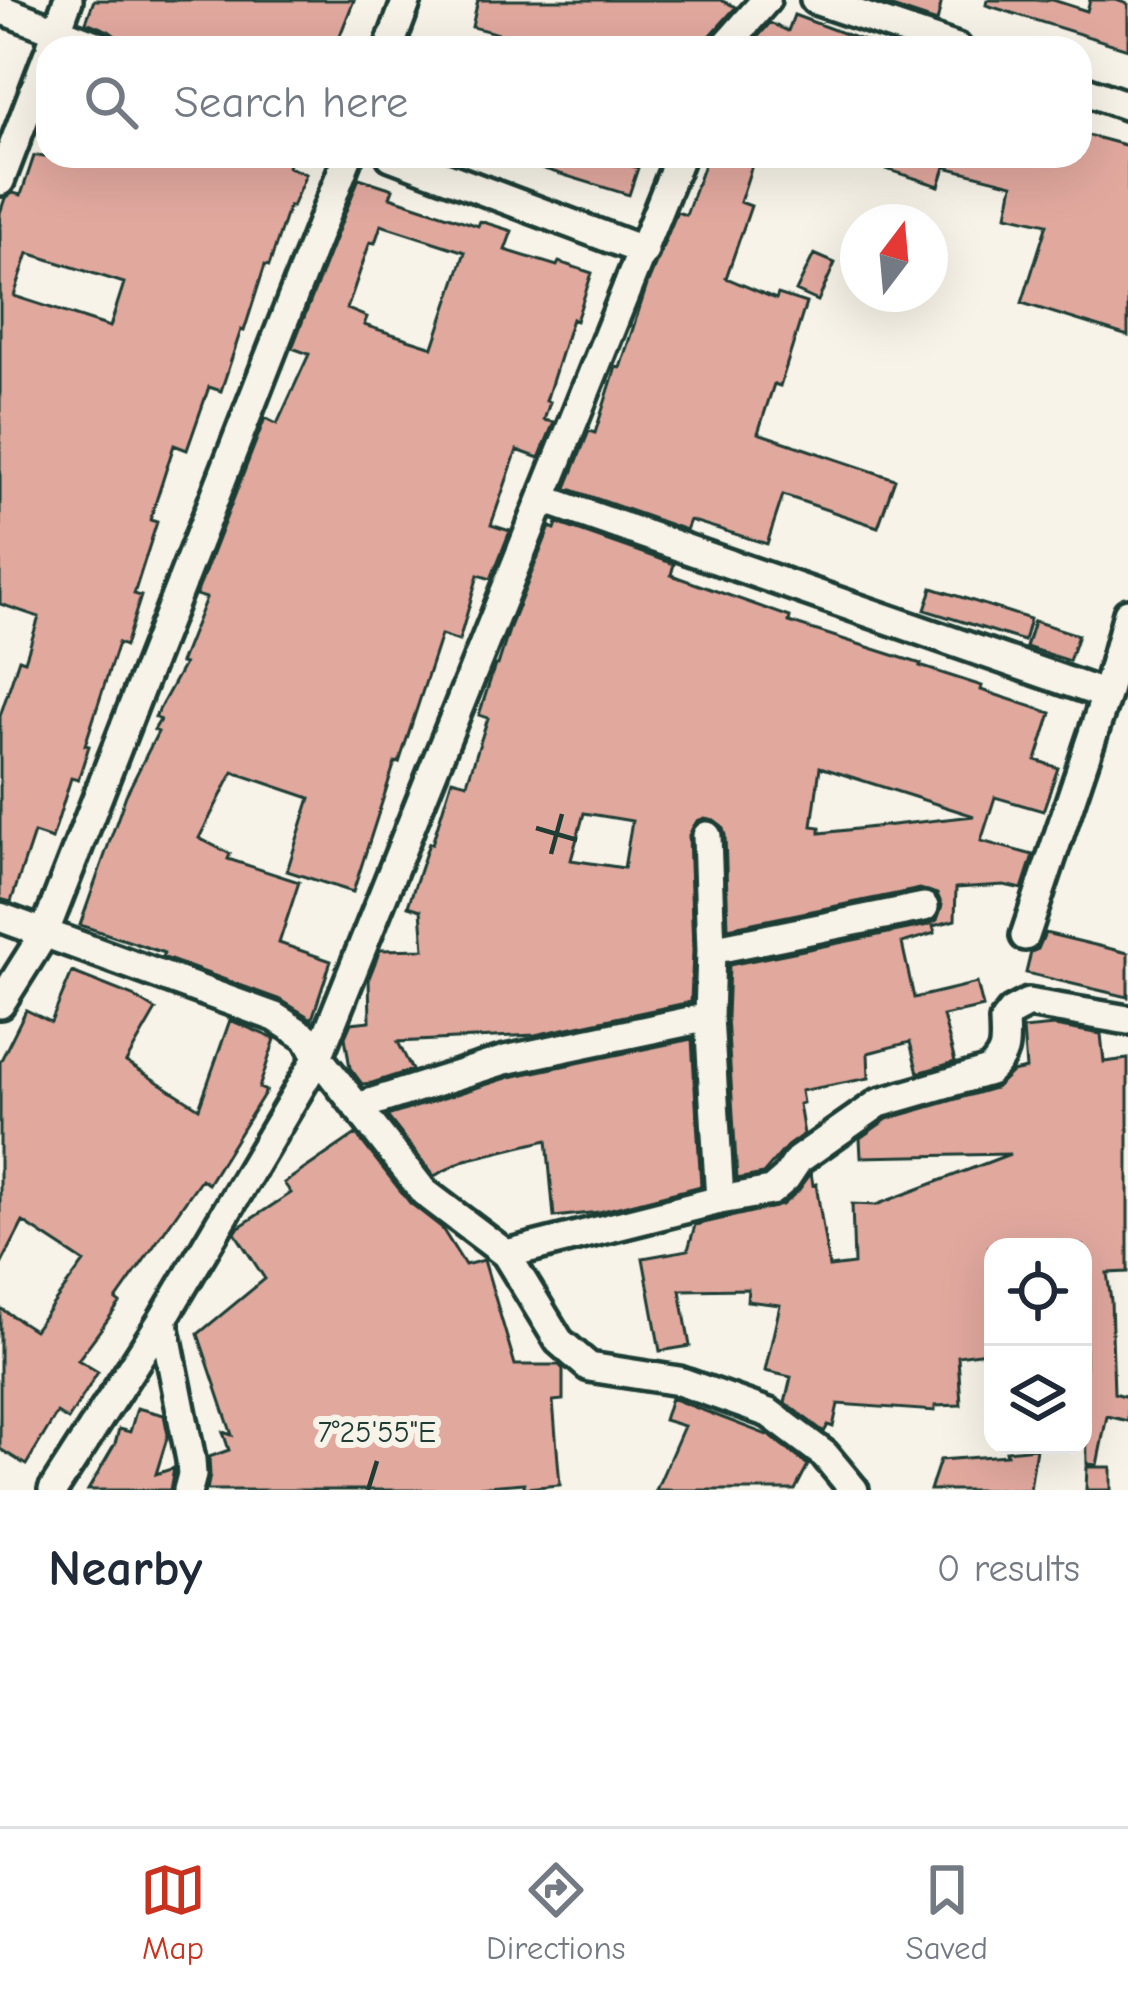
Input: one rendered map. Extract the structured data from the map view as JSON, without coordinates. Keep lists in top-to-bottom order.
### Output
{
  "north": "top",
  "page": {
    "search": "Search here",
    "heading": ["Nearby", "0 results"],
    "nav": ["Map", "Directions", "Saved"]
  },
  "coordinates": ["7°25'55\"E"]
}
